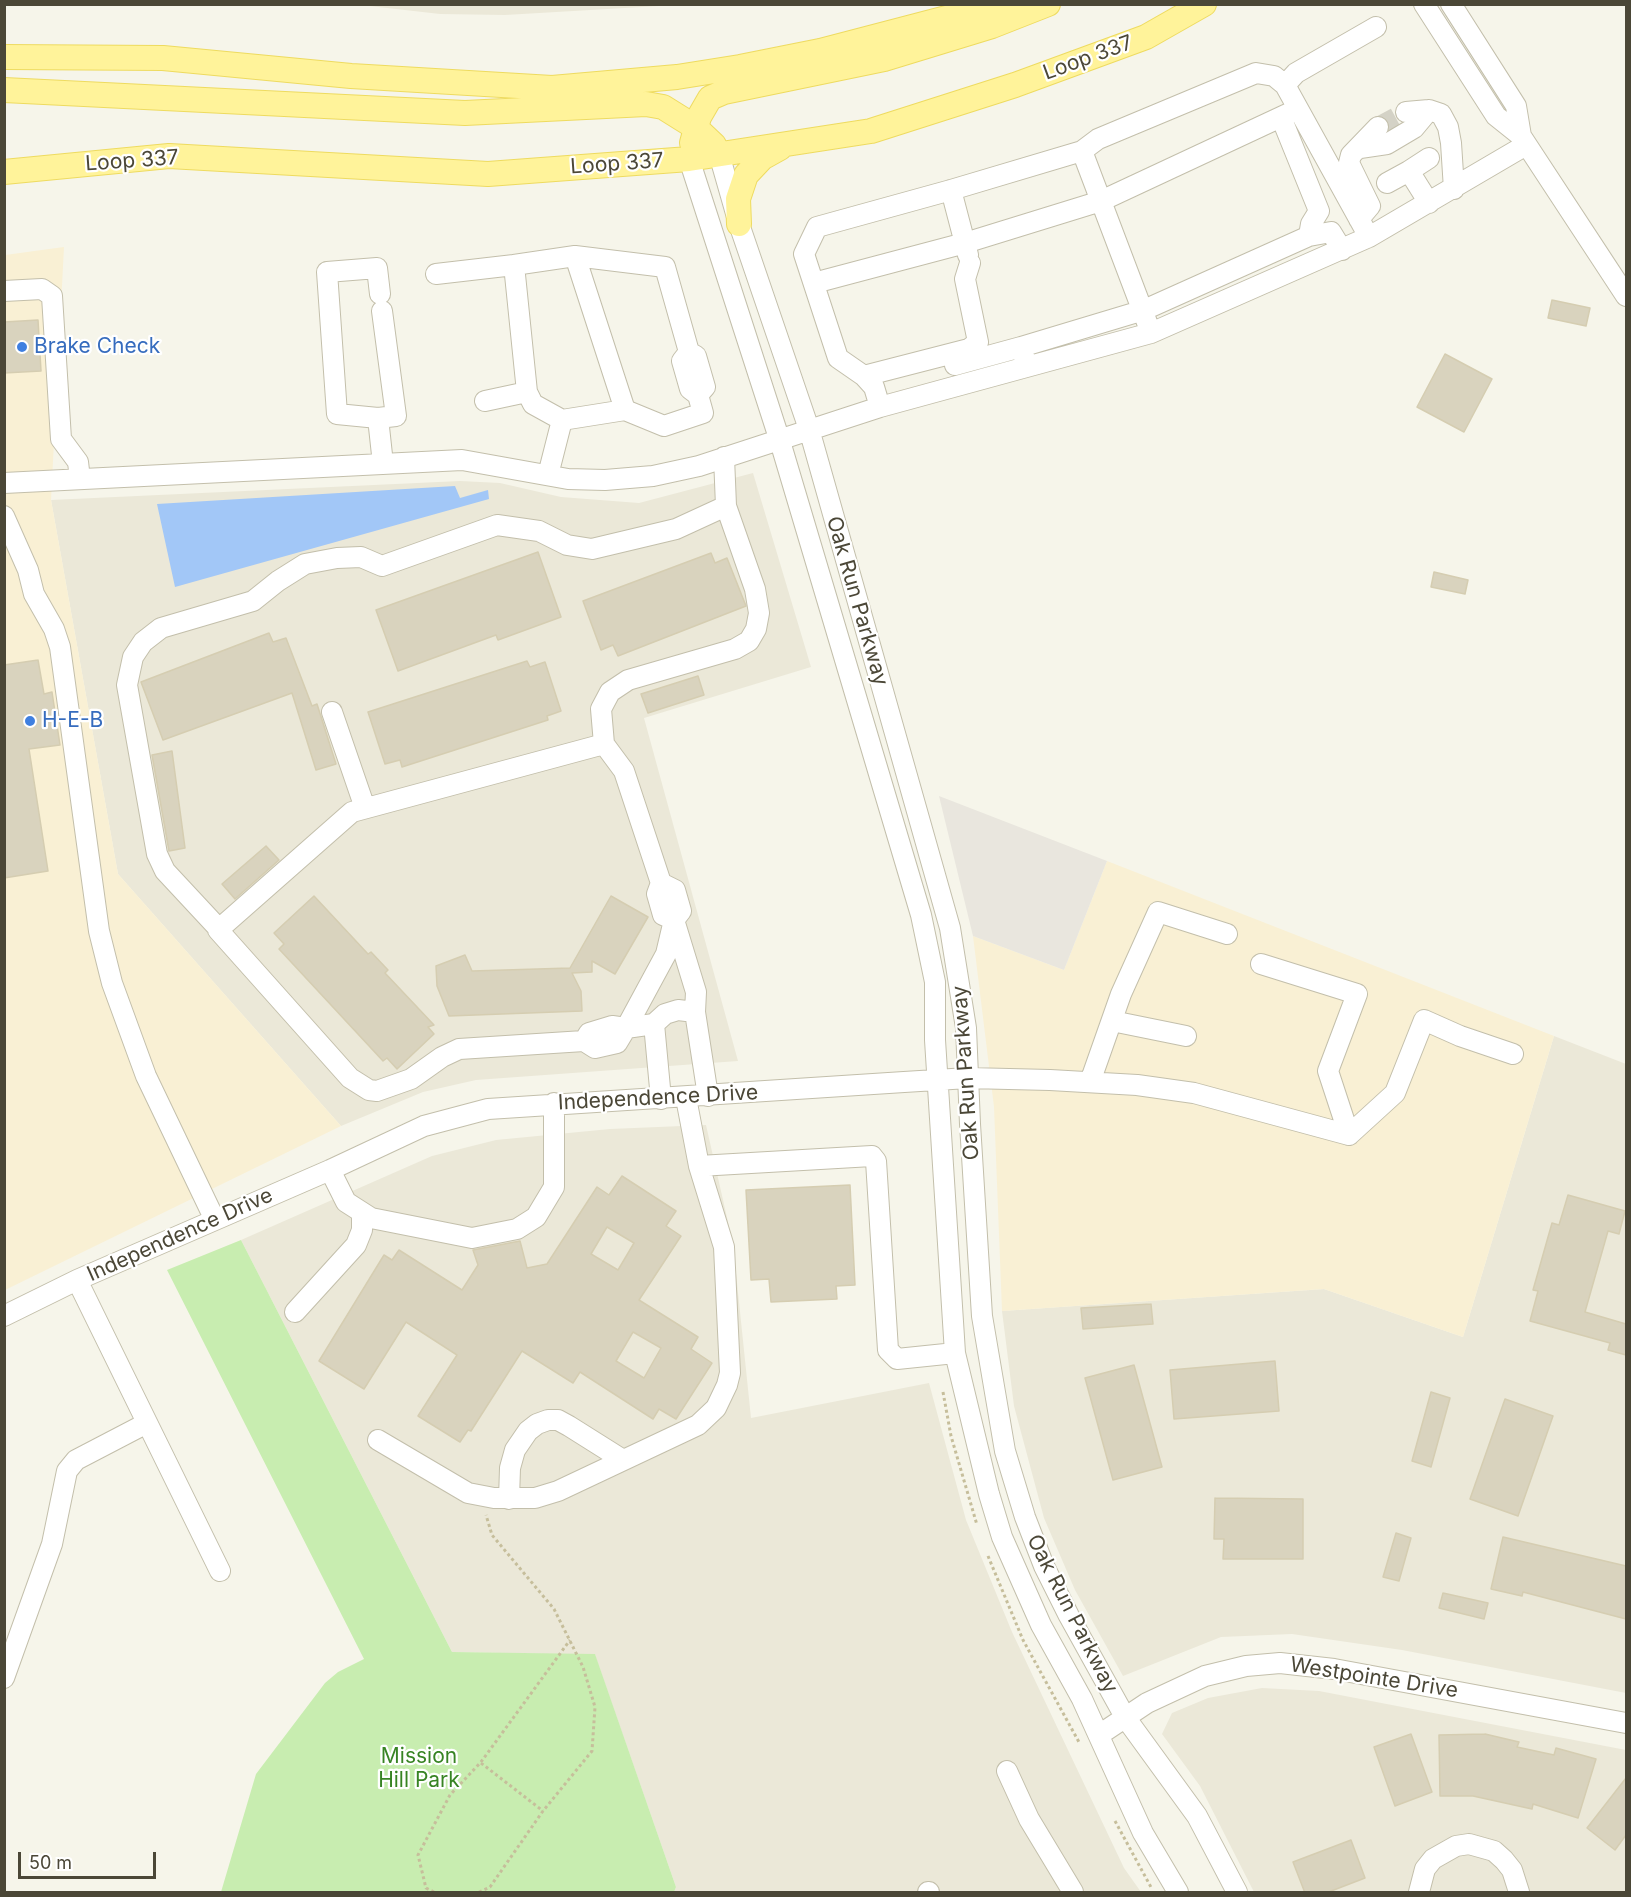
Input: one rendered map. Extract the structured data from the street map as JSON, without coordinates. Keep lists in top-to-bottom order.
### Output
{
  "streets": {
    "main road": ["Loop 337"],
    "street": ["Oak Run Parkway", "Independence Drive", "Westpointe Drive"]
  },
  "crossings": [
    ["Loop 337", "Oak Run Parkway"],
    ["Oak Run Parkway", "Independence Drive"],
    ["Oak Run Parkway", "Westpointe Drive"]
  ],
  "parks": ["Mission Hill Park"],
  "places": ["Brake Check", "H-E-B"],
  "scale_bar": "50 m"
}
